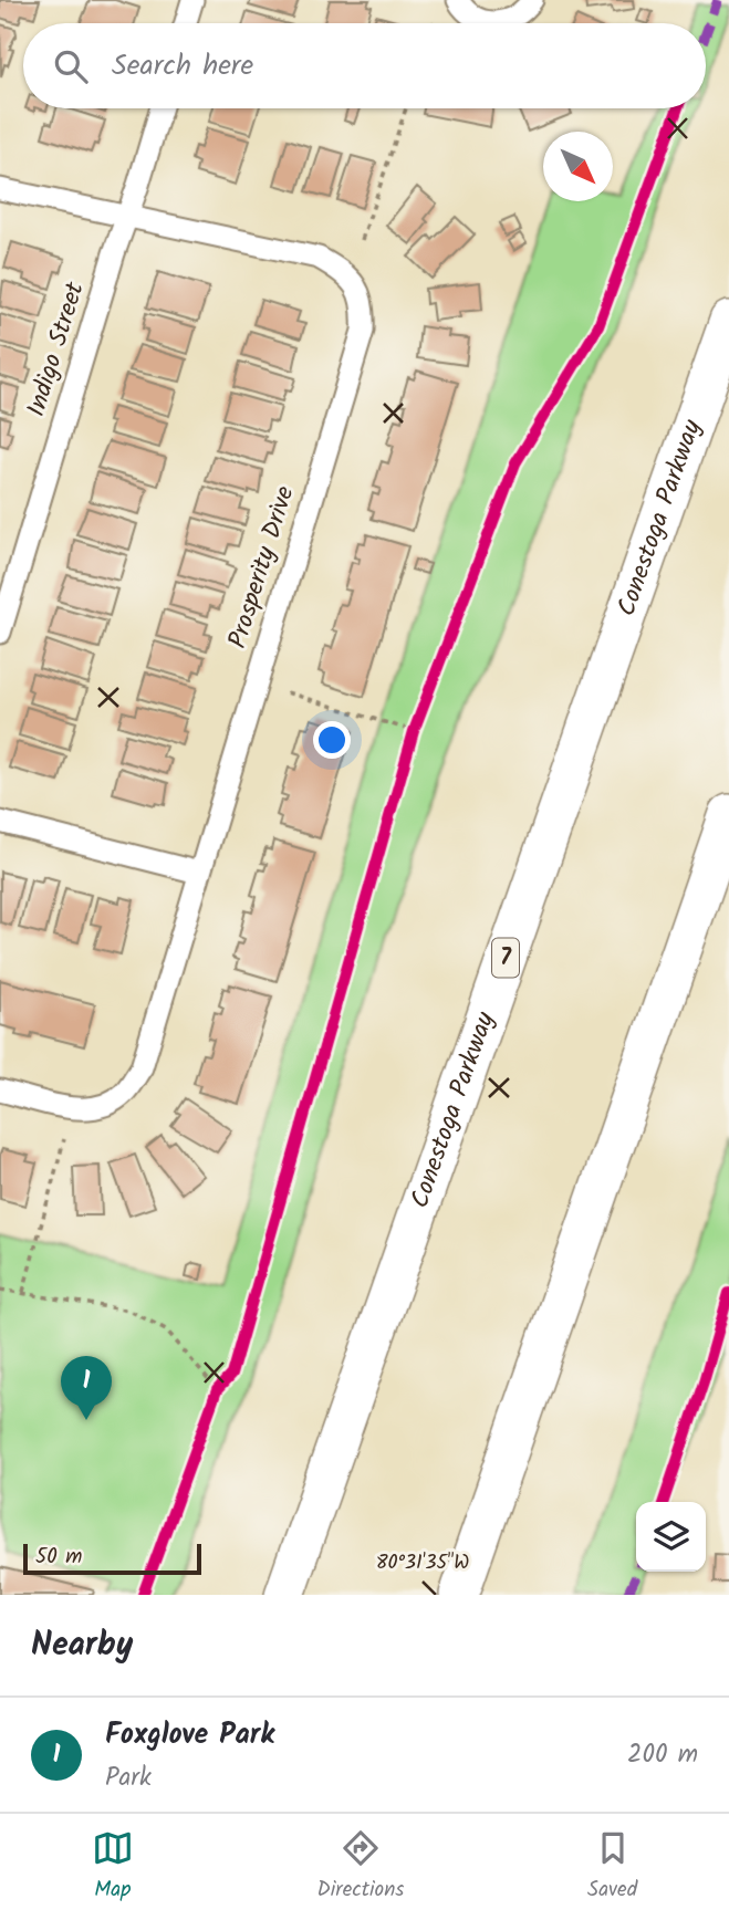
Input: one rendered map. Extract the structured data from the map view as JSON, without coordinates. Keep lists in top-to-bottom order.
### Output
{
  "streets": {
    "highway": ["Conestoga Parkway", "7"],
    "street": ["Indigo Street", "Prosperity Drive"]
  },
  "crossings": [
    ["Indigo Street", "Prosperity Drive"]
  ],
  "scale_bar": "50 m",
  "north": "bottom right",
  "page": {
    "search": "Search here",
    "pins": "1",
    "scale": "50 m",
    "heading": "Nearby",
    "list": [
      {
        "mark": "1",
        "name": "Foxglove Park",
        "note": "Park",
        "value": "200 m"
      }
    ],
    "nav": ["Map", "Directions", "Saved"]
  },
  "coordinates": ["80°31'35\"W"]
}
